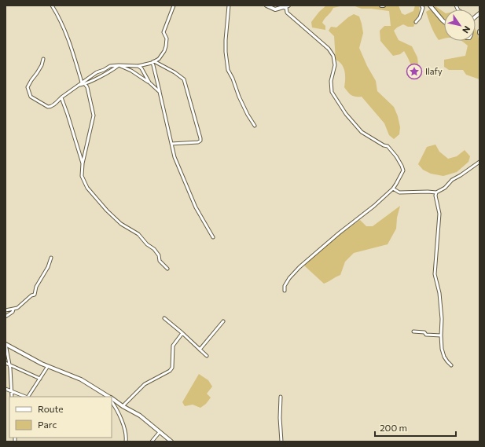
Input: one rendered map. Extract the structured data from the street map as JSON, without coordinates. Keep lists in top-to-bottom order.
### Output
{
  "places": {
    "place": ["Ilafy"]
  },
  "legend": ["Route", "Parc"],
  "scale_bar": "200 m",
  "north": "bottom right"
}
